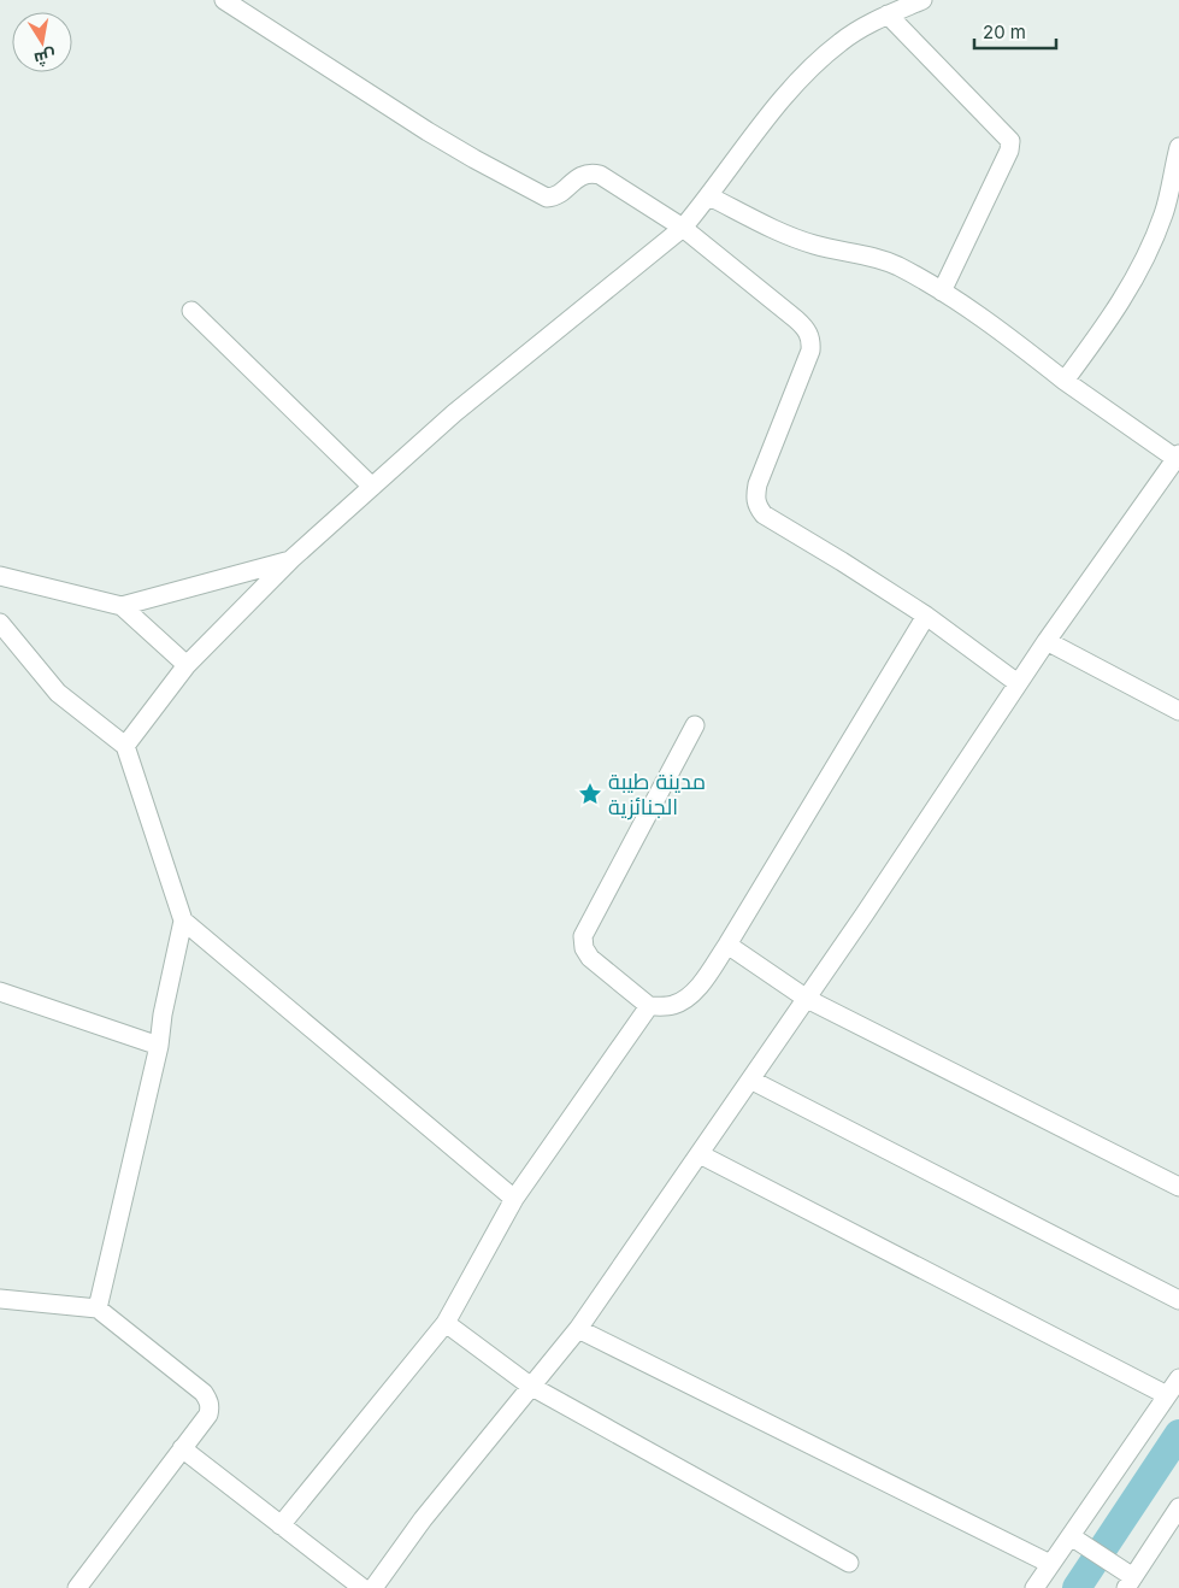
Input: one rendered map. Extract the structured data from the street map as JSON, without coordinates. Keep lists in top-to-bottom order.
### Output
{
  "places": {
    "place": ["مدينة طيبة الجنائزية"]
  },
  "scale_bar": "20 m",
  "north": "bottom"
}
